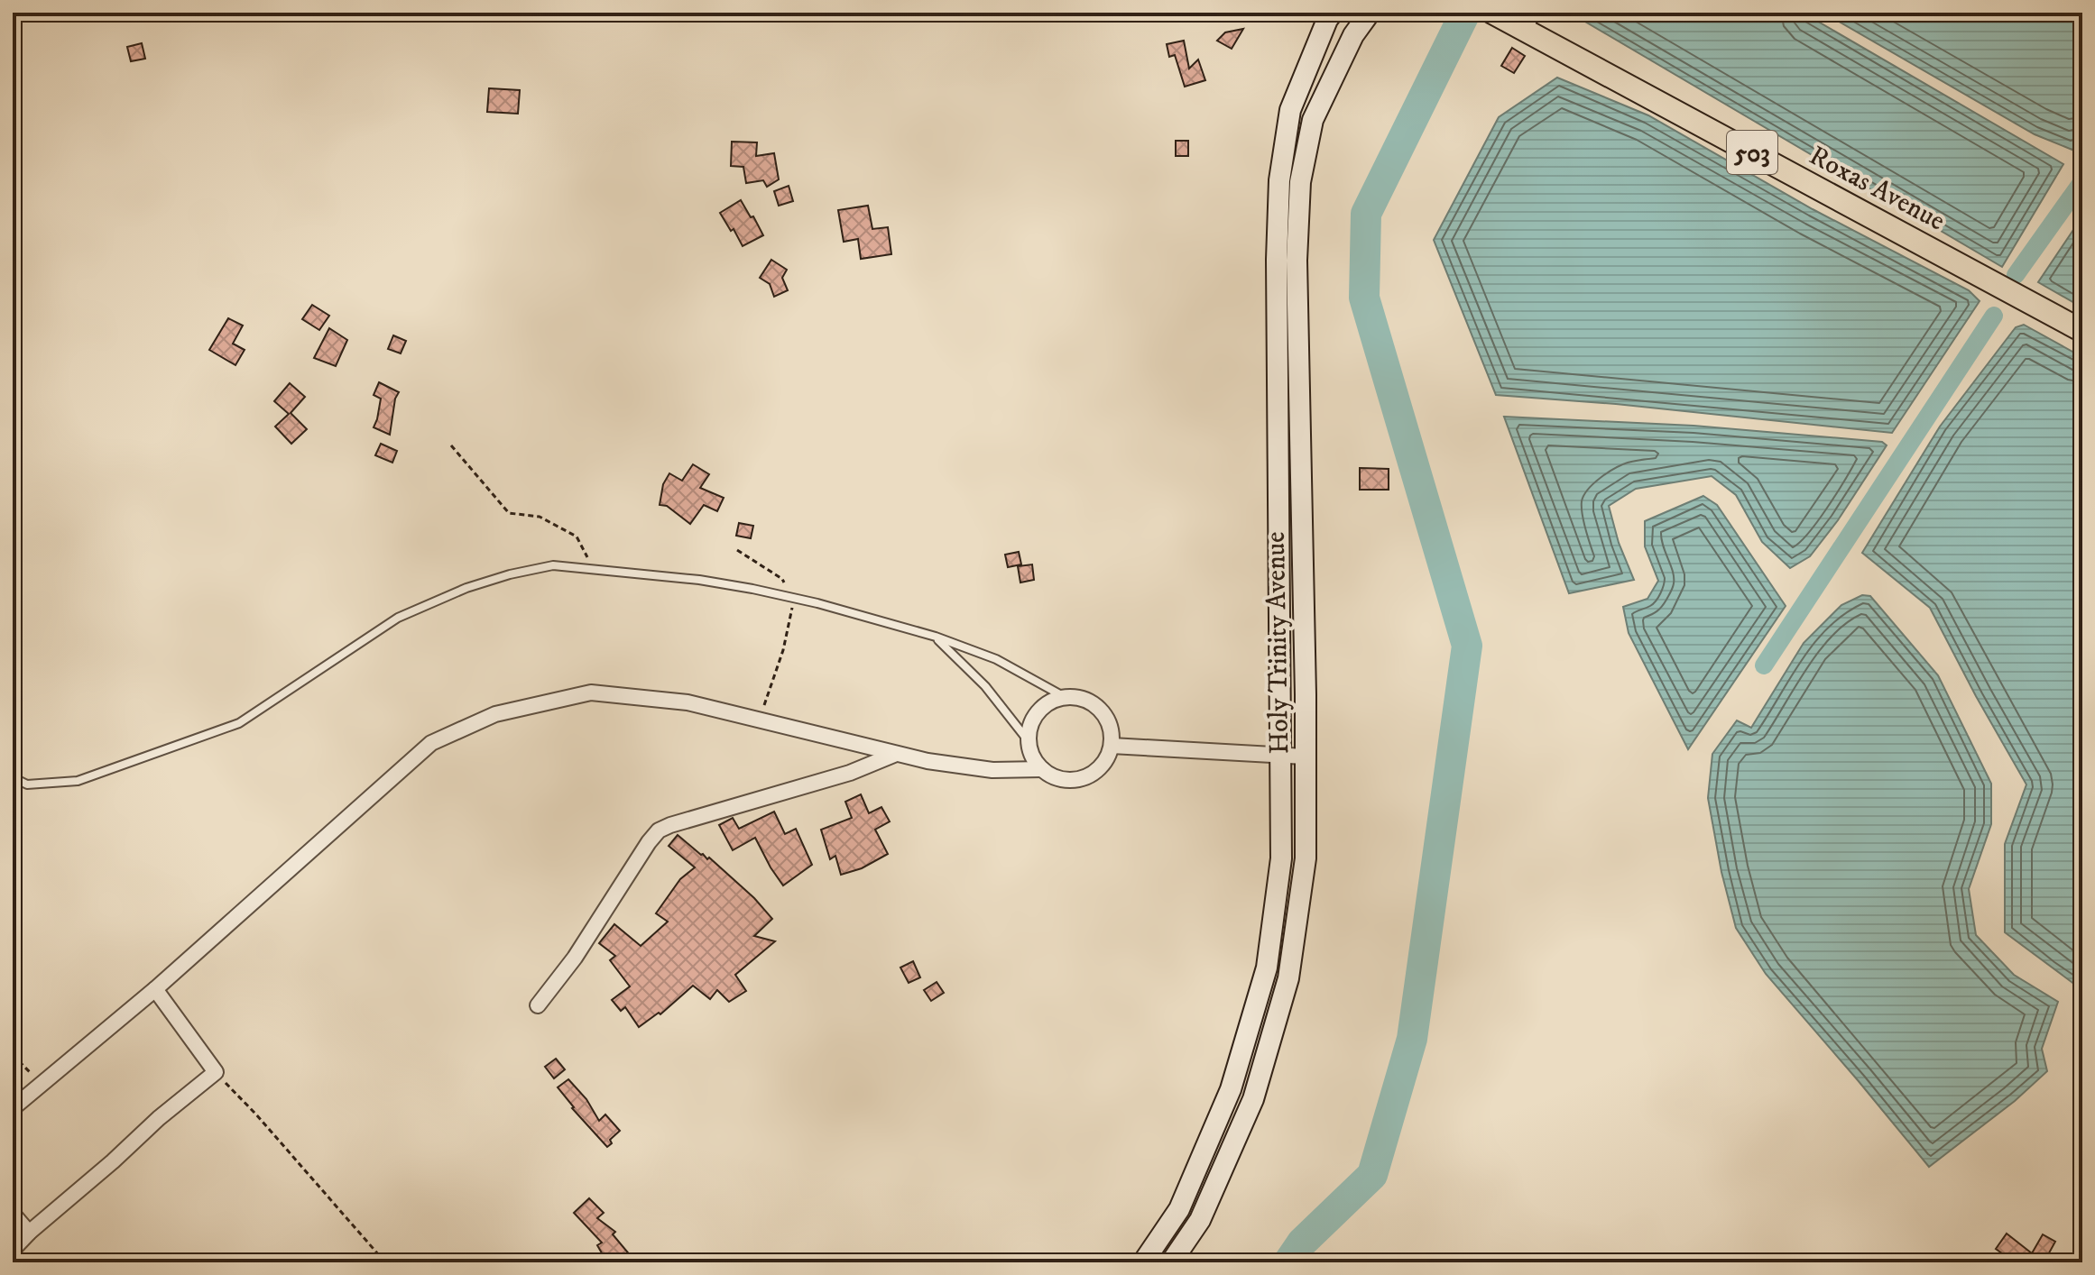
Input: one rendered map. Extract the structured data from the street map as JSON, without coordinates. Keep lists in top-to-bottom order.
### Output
{
  "streets": {
    "main road": ["503", "Roxas Avenue", "Holy Trinity Avenue"]
  }
}
